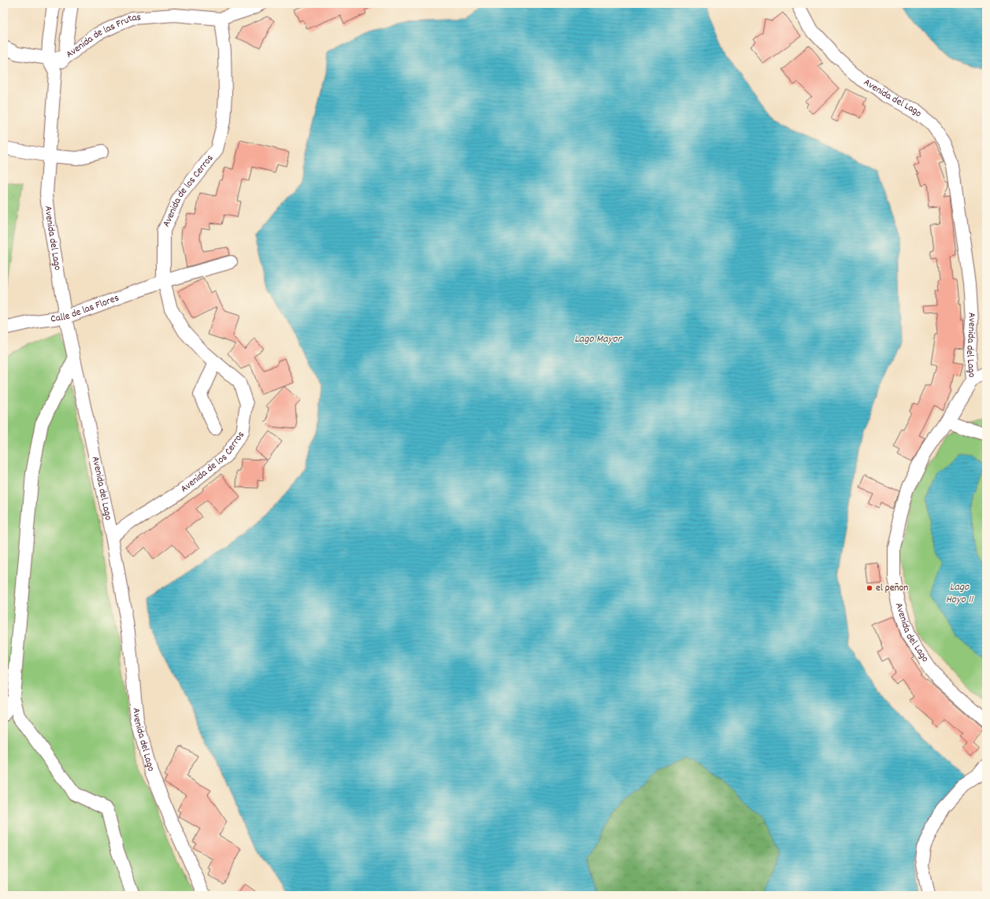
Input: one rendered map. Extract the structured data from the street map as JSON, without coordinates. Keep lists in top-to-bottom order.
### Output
{
  "streets": {
    "street": [
      "Avenida de las Frutas",
      "Avenida del Lago",
      "Avenida de los Cerros",
      "Calle de las Flores"
    ]
  },
  "crossings": [
    ["Avenida de las Frutas", "Avenida de los Cerros"],
    ["Avenida del Lago", "Avenida de los Cerros"],
    ["Avenida del Lago", "Calle de las Flores"],
    ["Avenida de los Cerros", "Calle de las Flores"]
  ],
  "water": ["Lago Mayor", "Lago Hoyo 11"],
  "places": ["el peñon"]
}
